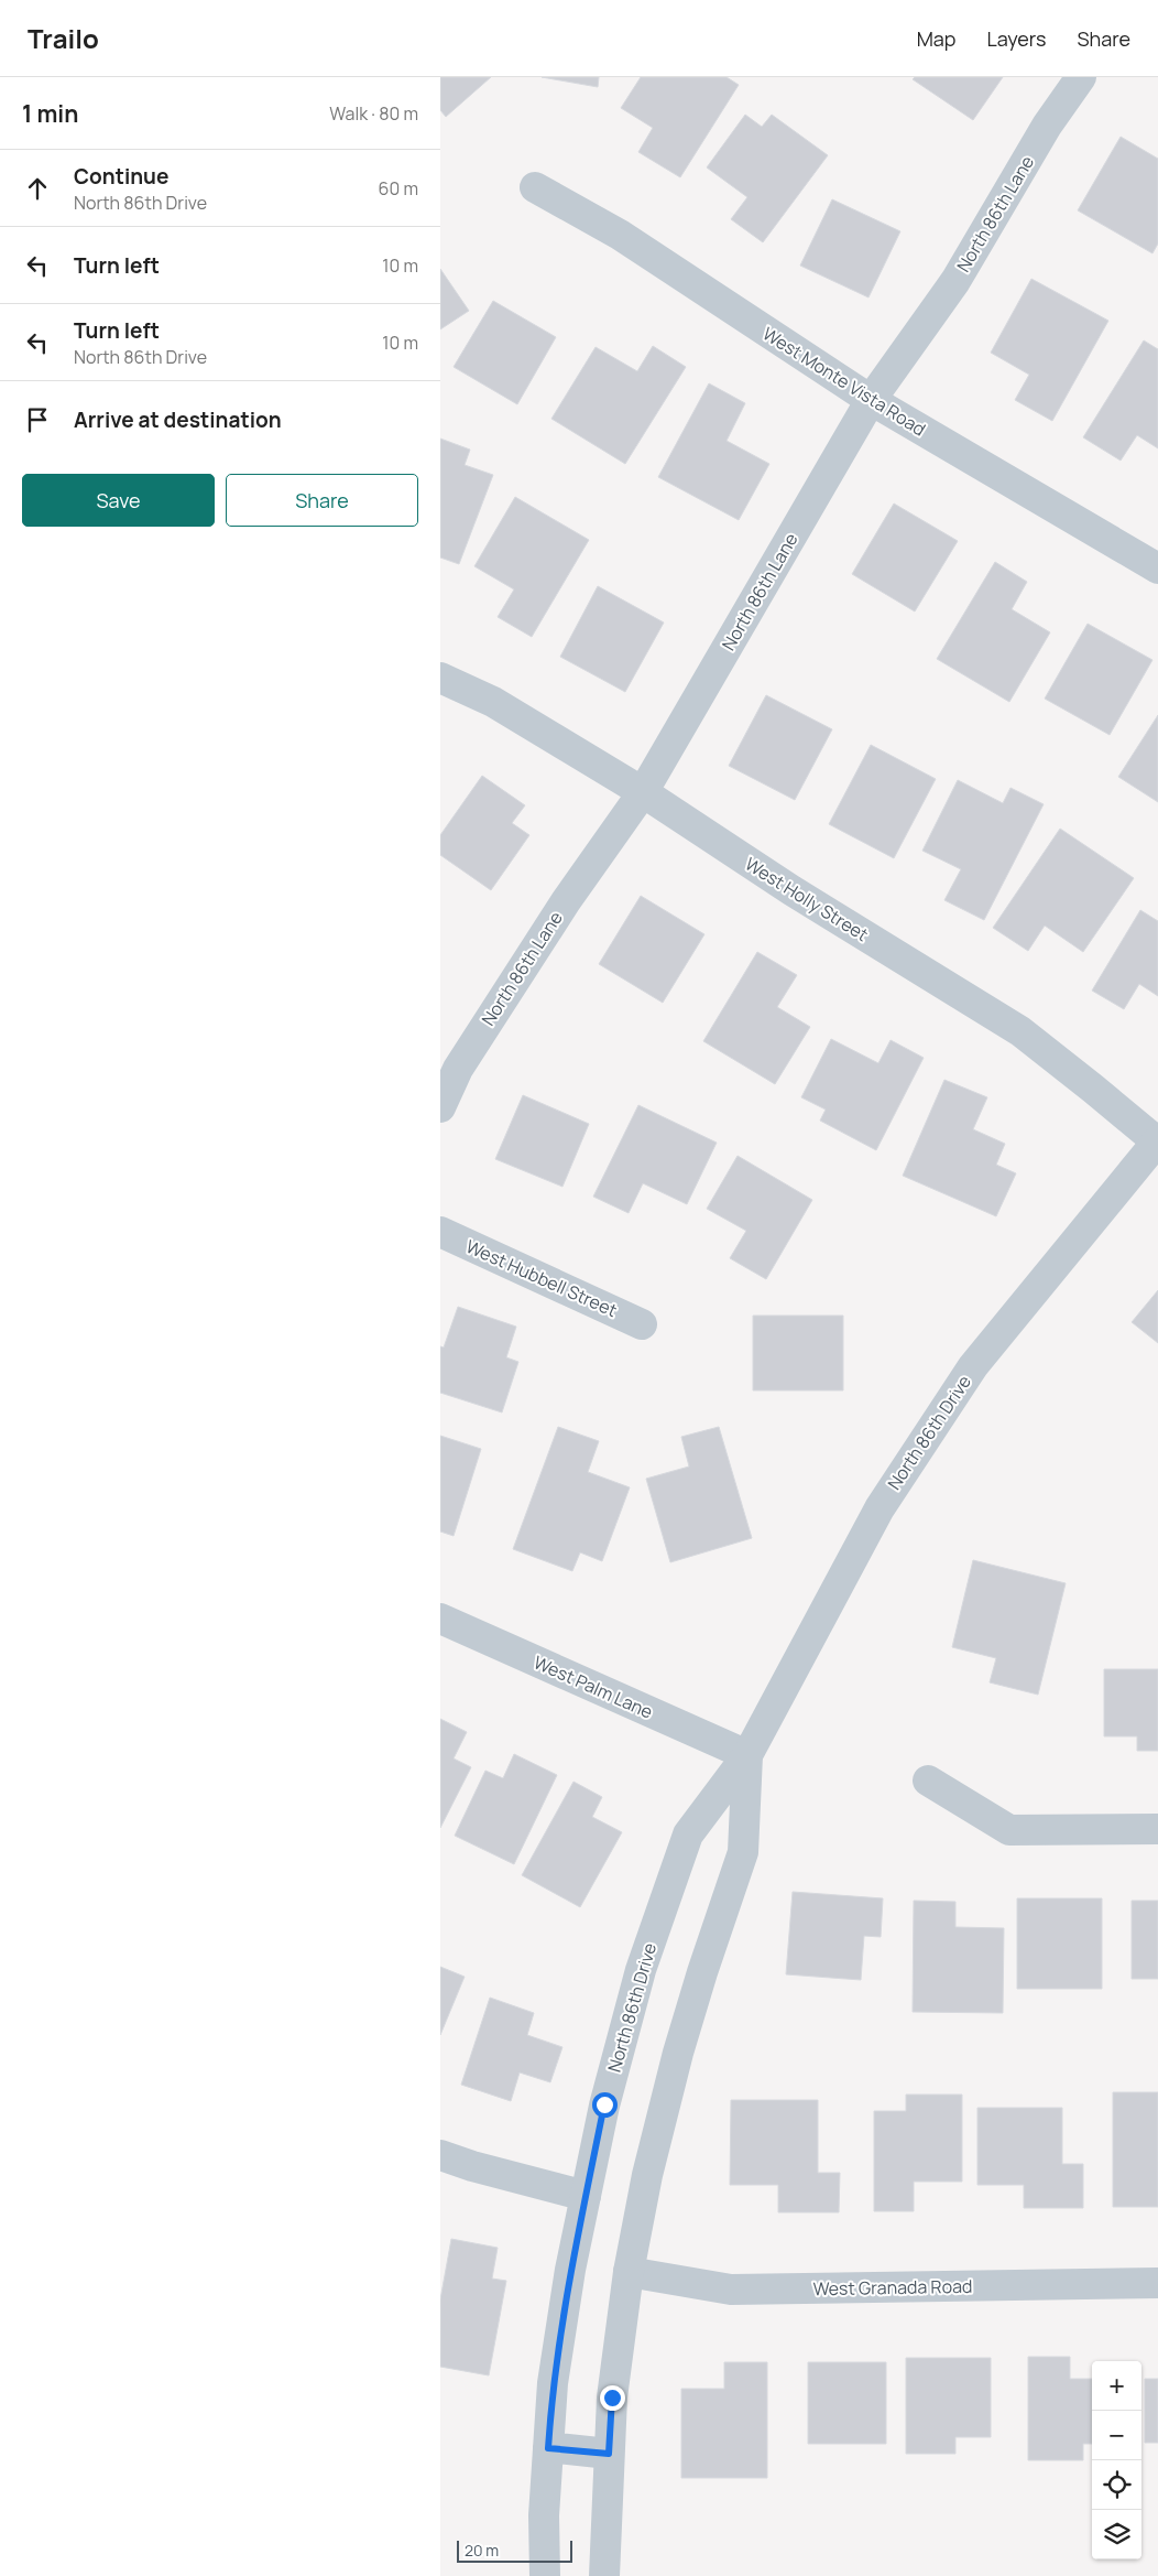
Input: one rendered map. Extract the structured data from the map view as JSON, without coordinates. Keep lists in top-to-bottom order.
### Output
{
  "streets": {
    "street": [
      "North 86th Lane",
      "West Monte Vista Road",
      "West Holly Street",
      "West Hubbell Street",
      "North 86th Drive",
      "West Palm Lane",
      "West Granada Road"
    ]
  },
  "crossings": [
    ["North 86th Lane", "West Monte Vista Road"],
    ["North 86th Lane", "West Holly Street"],
    ["West Holly Street", "North 86th Drive"],
    ["North 86th Drive", "West Palm Lane"],
    ["North 86th Drive", "West Granada Road"]
  ],
  "scale_bar": "20 m",
  "page": {
    "header": "Trailo",
    "nav": ["Map", "Layers", "Share"],
    "heading": ["1 min", "Walk · 80 m"],
    "list": [
      ["Continue", "North 86th Drive", "60 m"],
      ["Turn left", "10 m"],
      ["Turn left", "North 86th Drive", "10 m"],
      "Arrive at destination"
    ],
    "buttons": ["Save", "Share"],
    "map_buttons": ["+", "−"],
    "scale": "20 m"
  }
}
